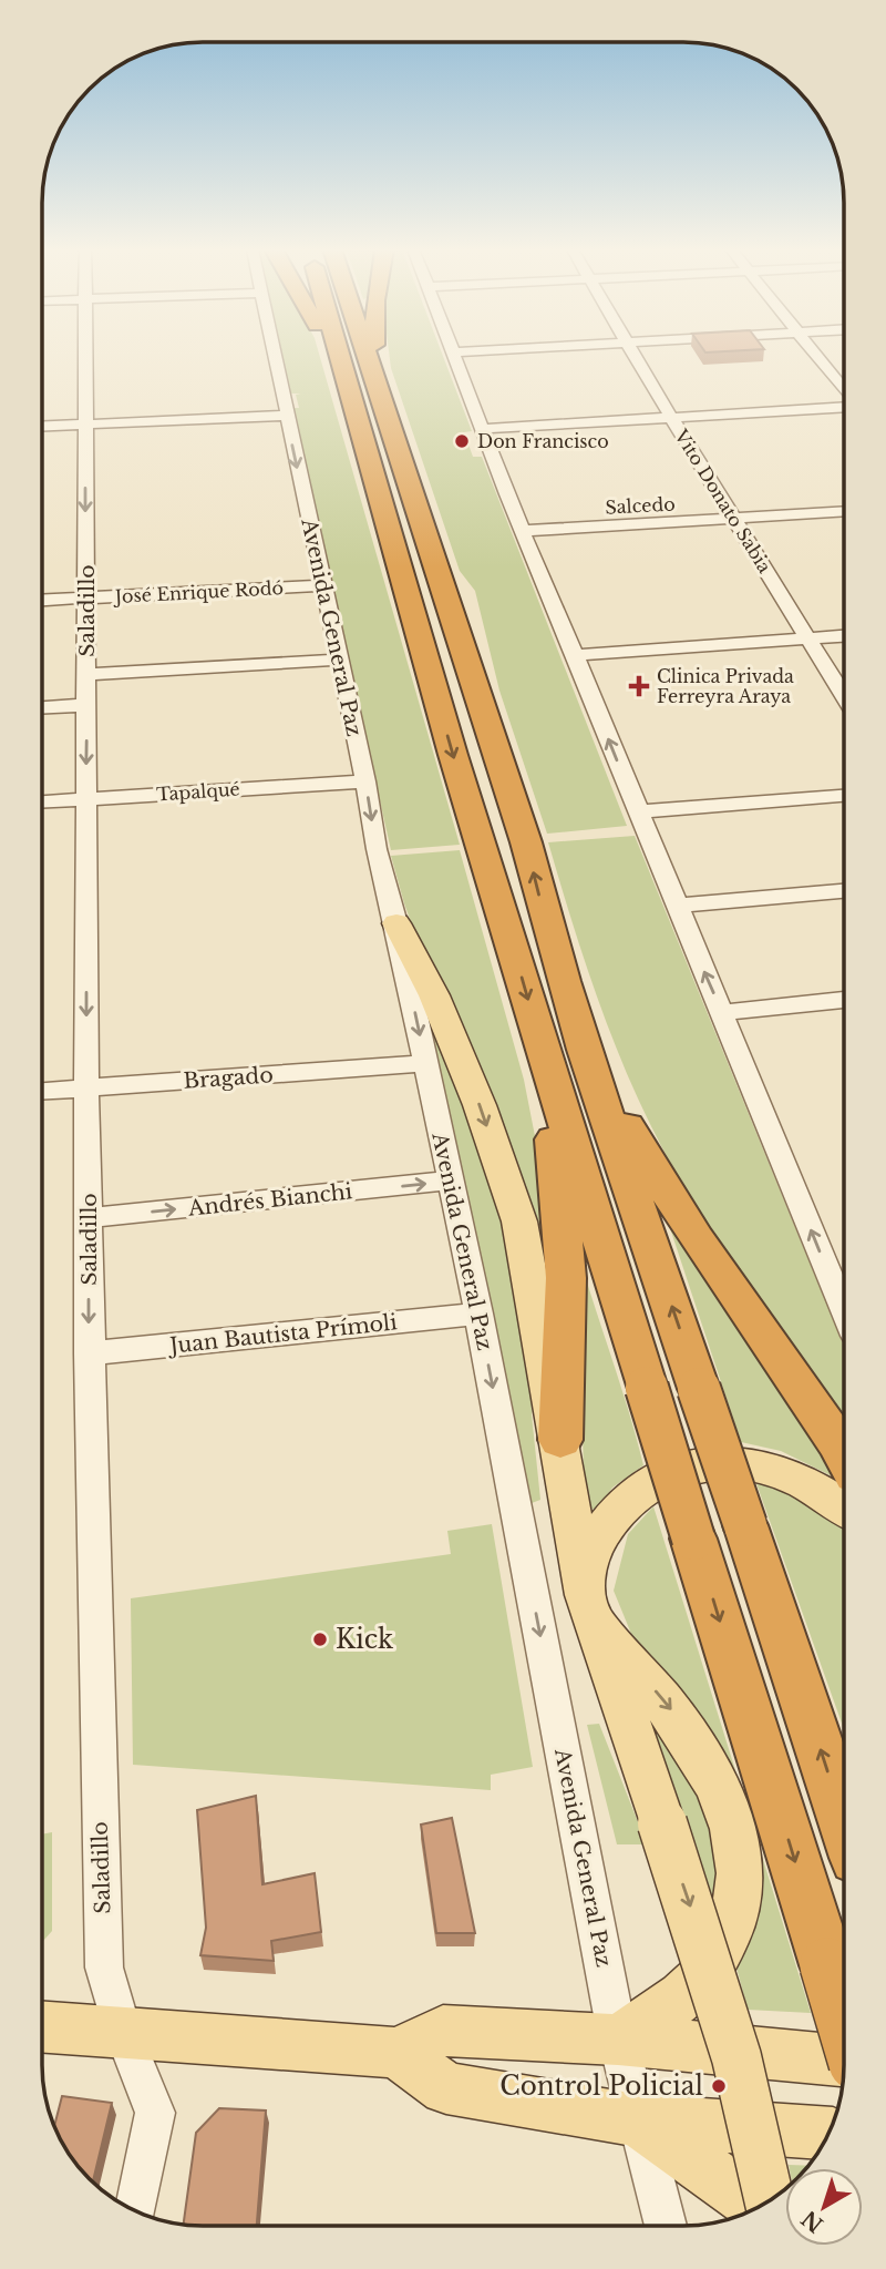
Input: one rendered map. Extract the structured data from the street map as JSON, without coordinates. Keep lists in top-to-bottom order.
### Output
{
  "streets": {
    "street": [
      "Vito Donato Sabia",
      "Salcedo",
      "José Enrique Rodó",
      "Saladillo",
      "Avenida General Paz",
      "Tapalqué",
      "Bragado",
      "Andrés Bianchi",
      "Juan Bautista Prímoli"
    ]
  },
  "crossings": [
    ["Vito Donato Sabia", "Salcedo"],
    ["José Enrique Rodó", "Saladillo"],
    ["José Enrique Rodó", "Avenida General Paz"],
    ["Saladillo", "Tapalqué"],
    ["Saladillo", "Bragado"],
    ["Saladillo", "Andrés Bianchi"],
    ["Saladillo", "Juan Bautista Prímoli"],
    ["Avenida General Paz", "Tapalqué"],
    ["Avenida General Paz", "Bragado"],
    ["Avenida General Paz", "Andrés Bianchi"],
    ["Avenida General Paz", "Juan Bautista Prímoli"]
  ],
  "one_way": ["Saladillo", "Avenida General Paz", "Andrés Bianchi"],
  "places": {
    "other": ["Don Francisco", "Kick", "Control Policial"],
    "health": ["Clinica Privada Ferreyra Araya"]
  },
  "north": "bottom left"
}
